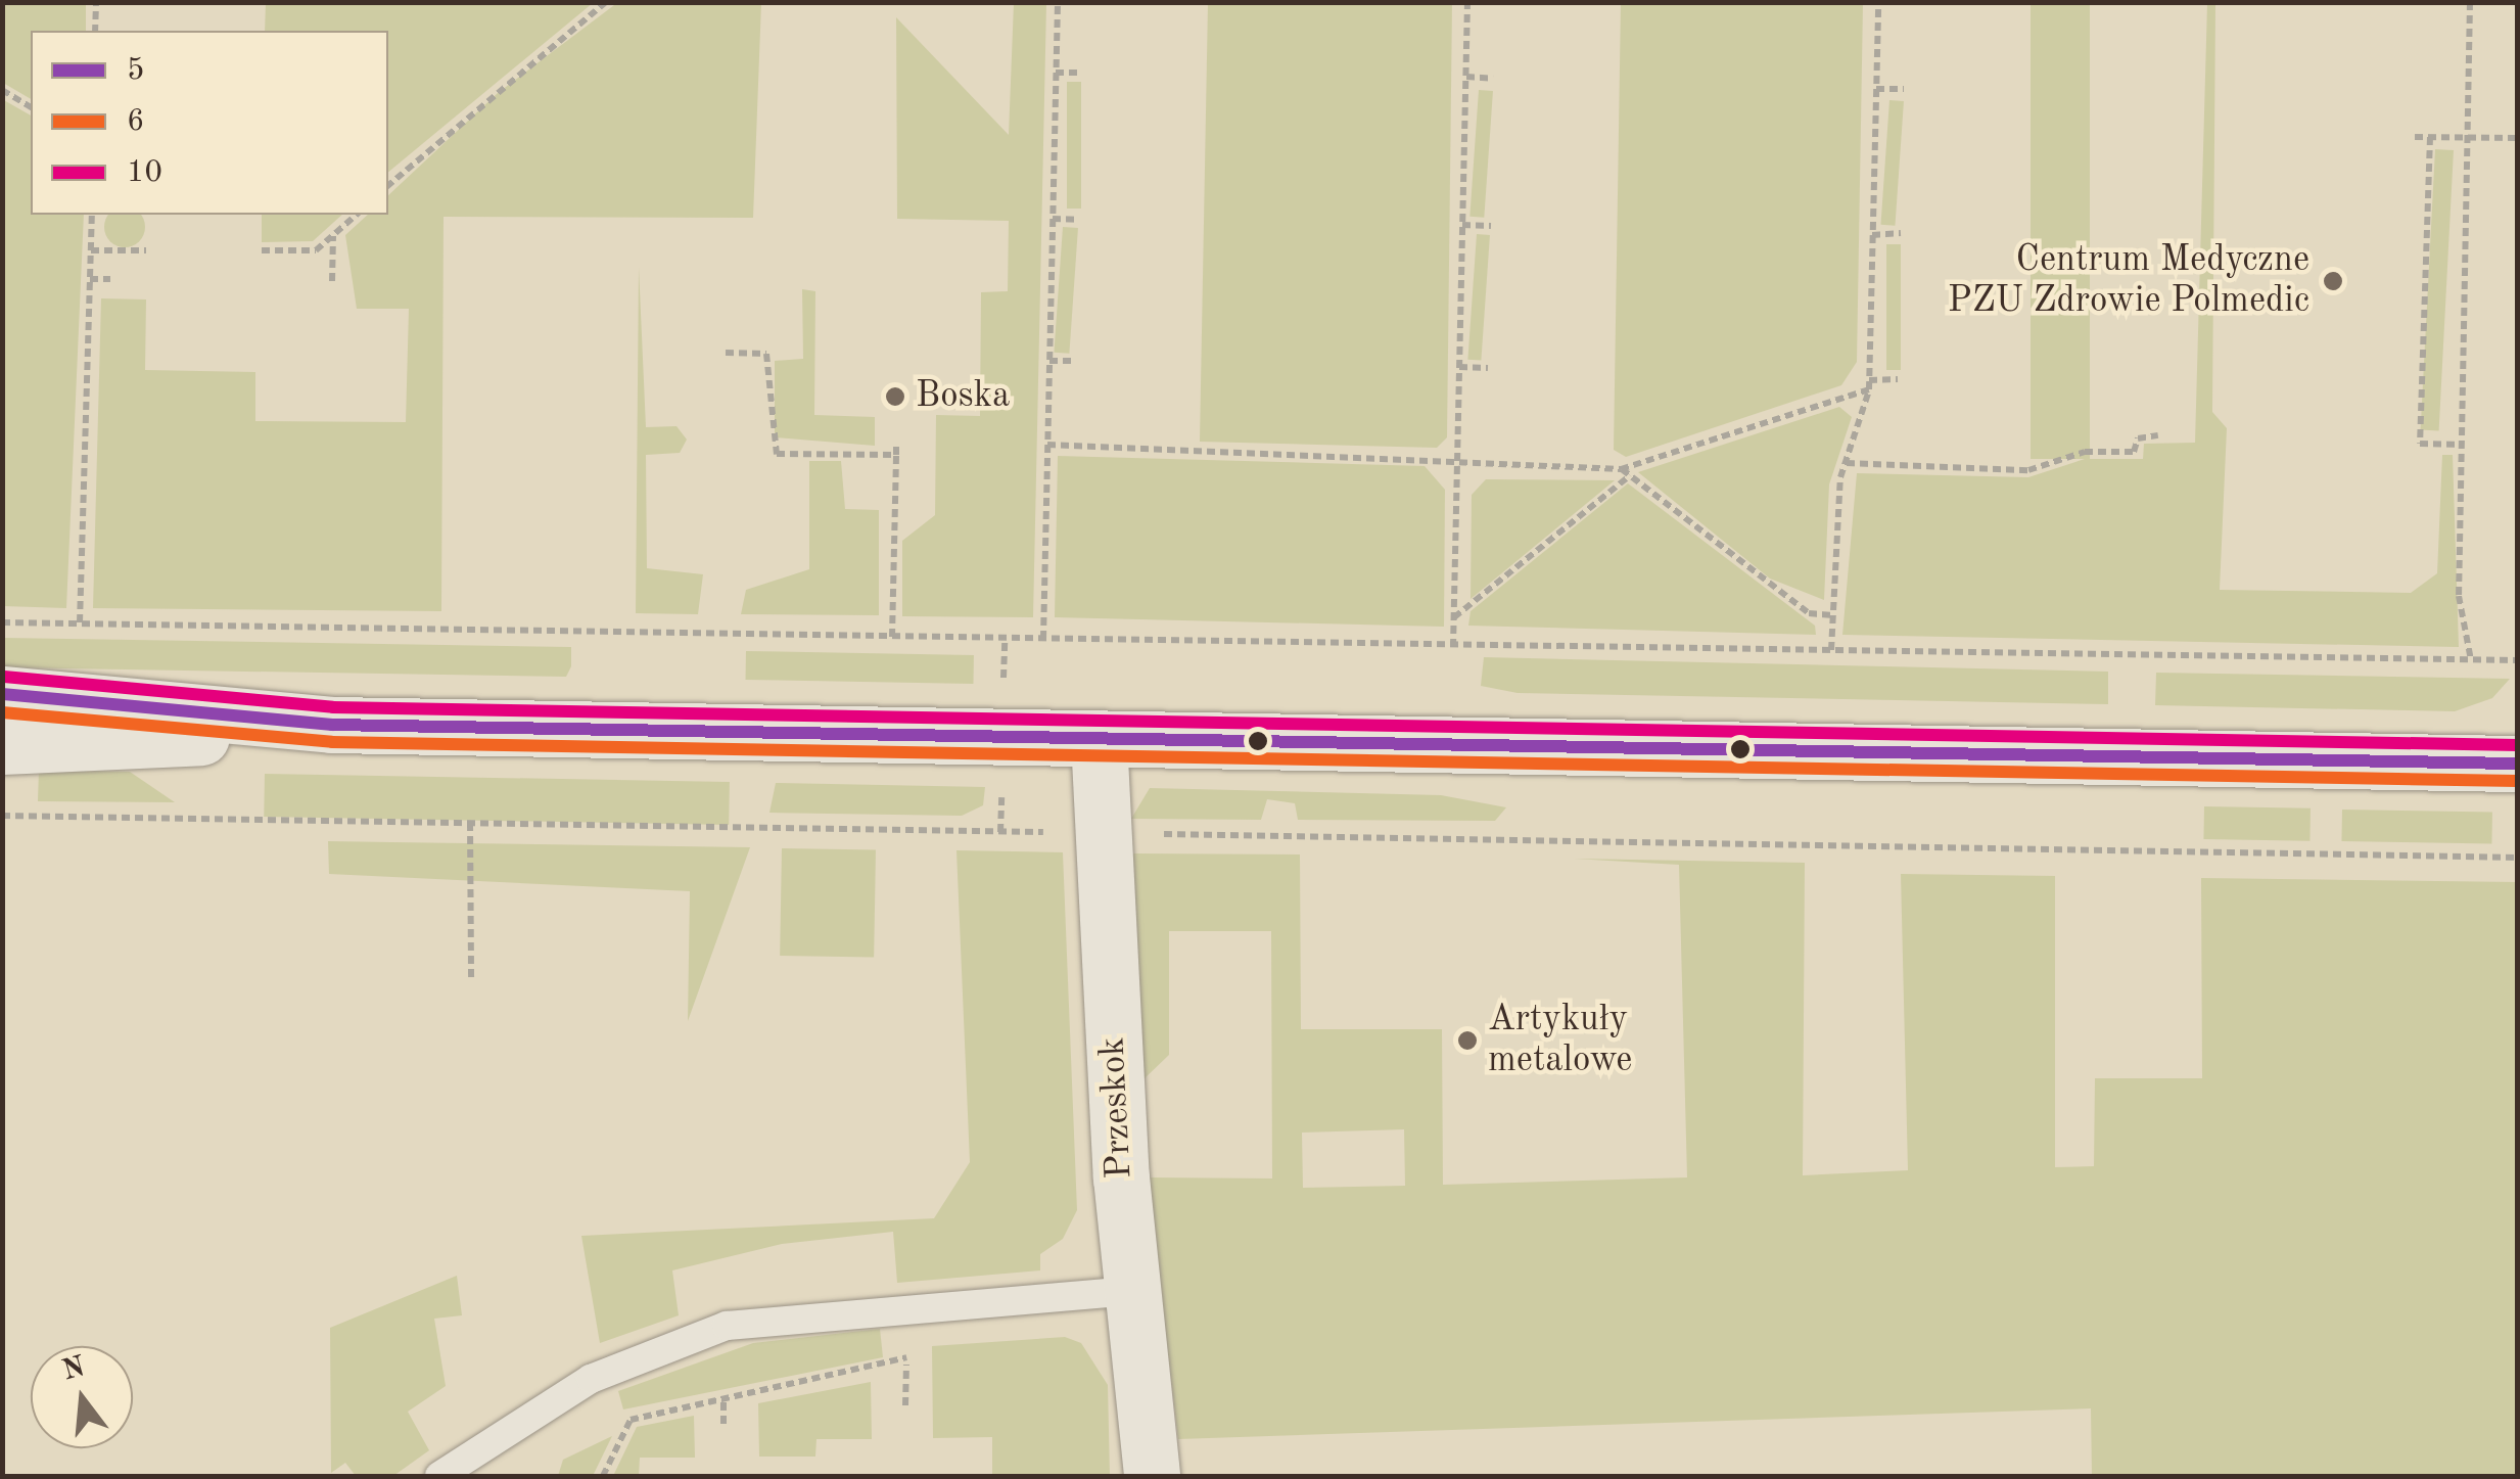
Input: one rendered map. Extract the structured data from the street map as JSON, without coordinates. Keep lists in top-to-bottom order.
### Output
{
  "streets": {
    "main road": ["Przeskok"]
  },
  "places": ["Centrum Medyczne PZU Zdrowie Polmedic", "Boska", "Artykuły metalowe"],
  "lines": ["transit line 10", "transit line 5", "transit line 6"],
  "legend": ["5", "6", "10"],
  "north": "top"
}
